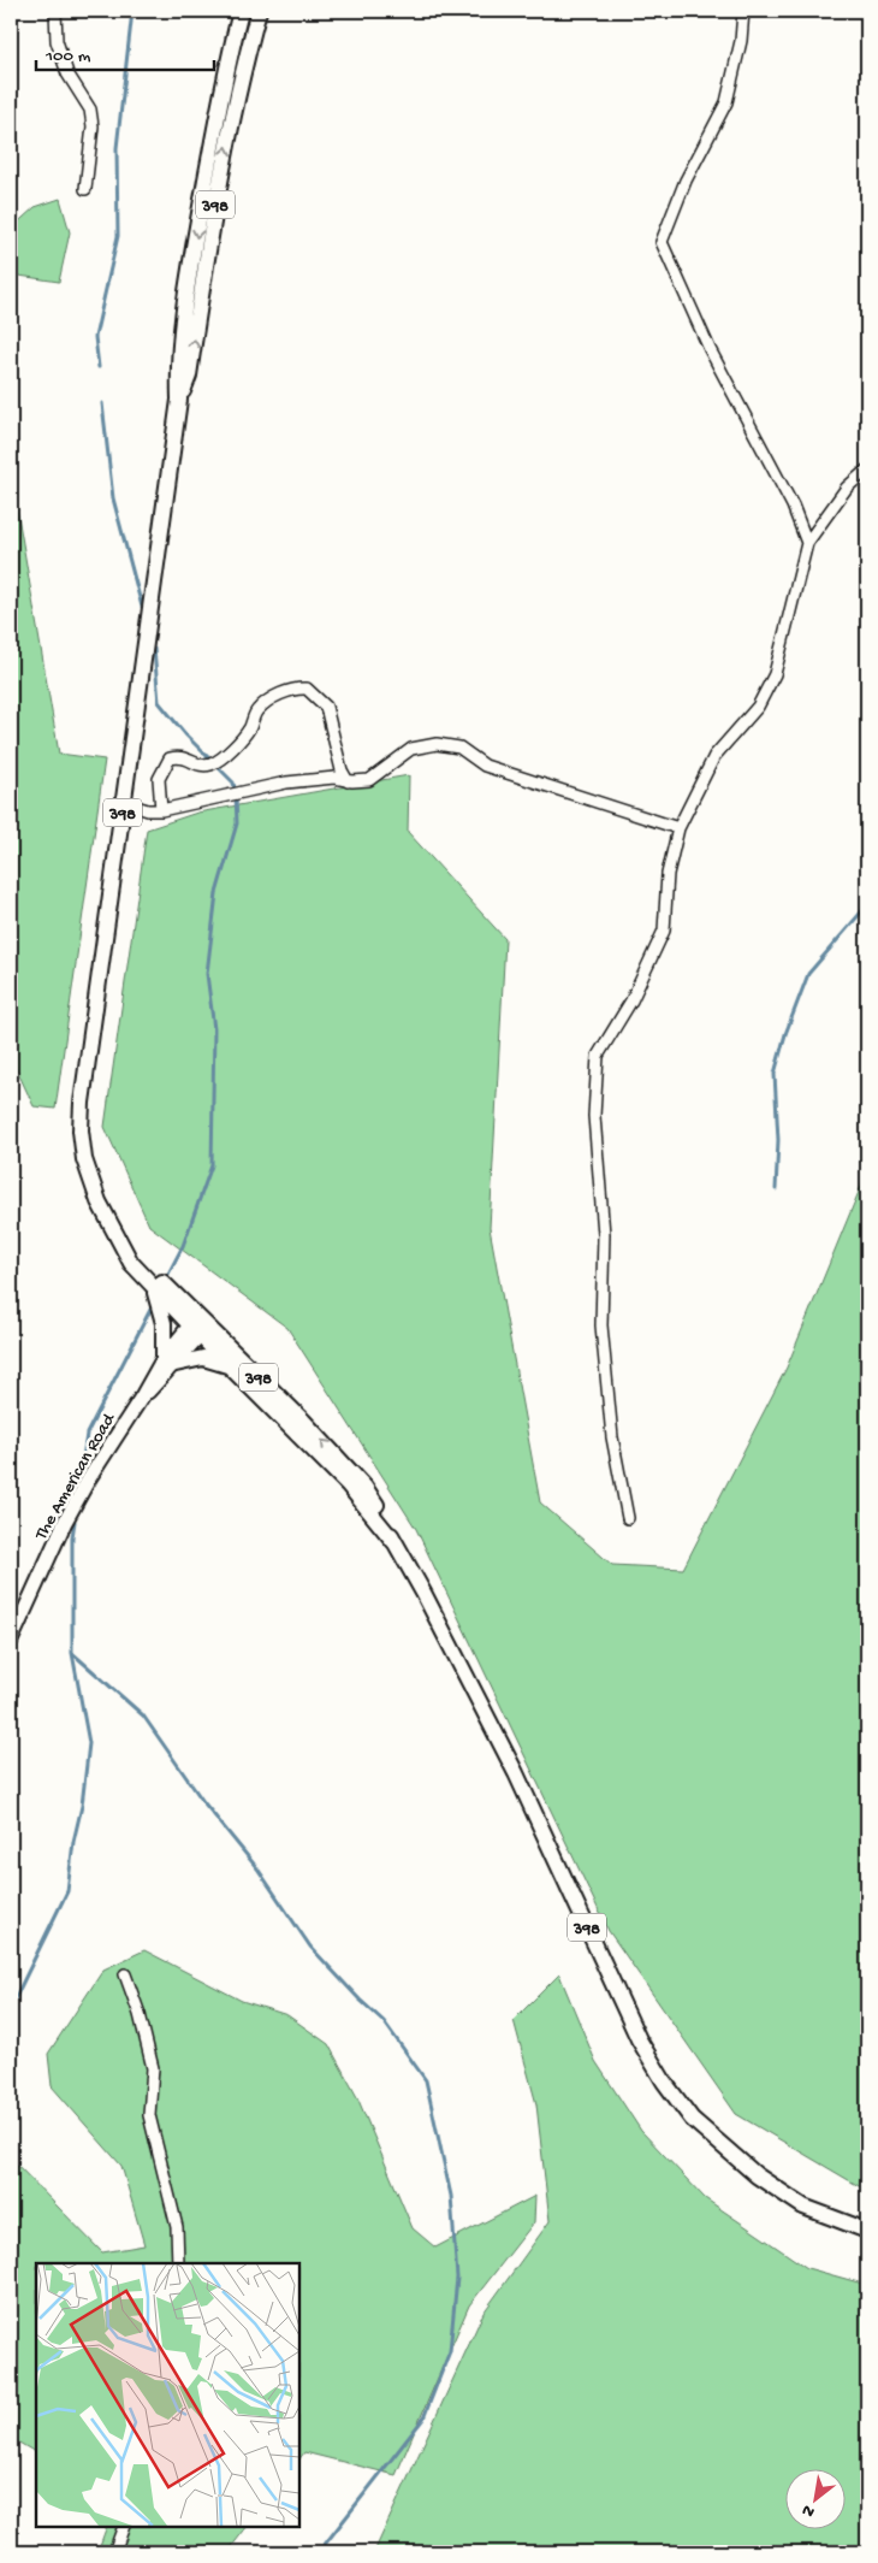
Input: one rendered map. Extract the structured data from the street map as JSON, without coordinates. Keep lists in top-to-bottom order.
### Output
{
  "streets": {
    "main road": ["398", "The American Road"]
  },
  "crossings": [
    ["398", "The American Road"]
  ],
  "scale_bar": "100 m",
  "north": "bottom left"
}
